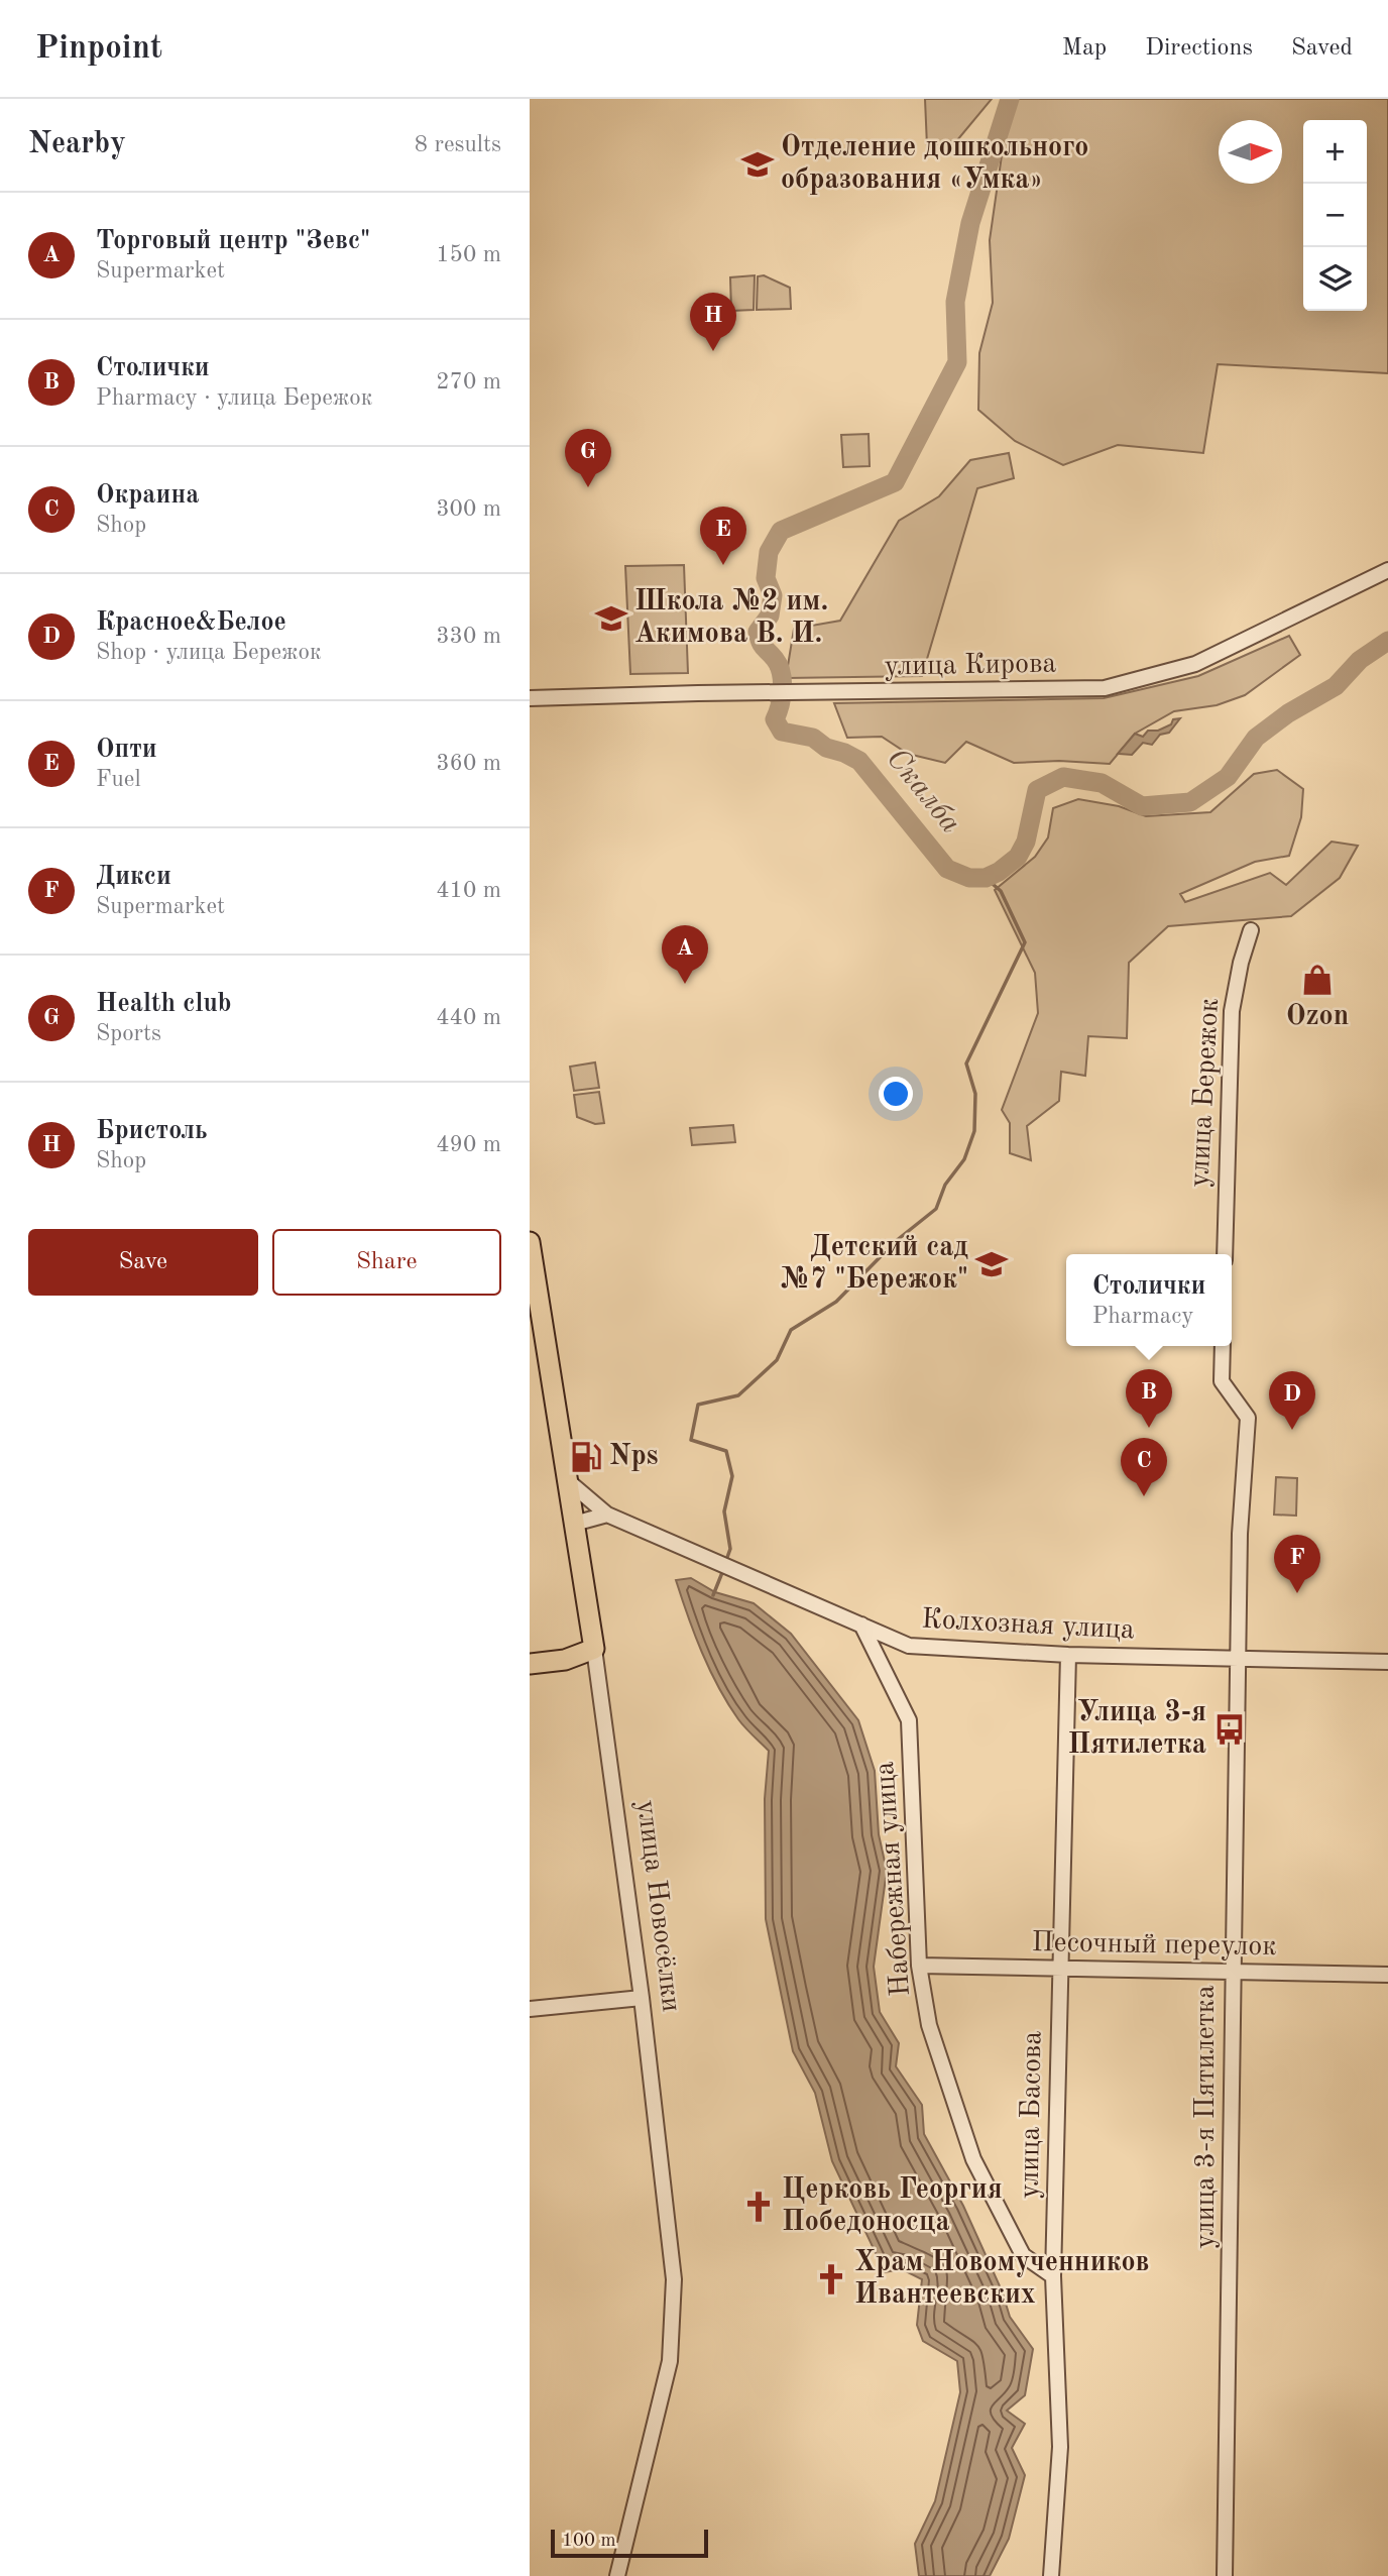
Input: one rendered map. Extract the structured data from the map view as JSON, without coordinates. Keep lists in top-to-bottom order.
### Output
{
  "streets": {
    "main road": ["улица Новосёлки"],
    "street": [
      "улица Кирова",
      "улица Бережок",
      "Колхозная улица",
      "Набережная улица",
      "Песочный переулок",
      "улица Басова",
      "улица 3-я Пятилетка"
    ]
  },
  "crossings": [
    ["Колхозная улица", "Набережная улица"],
    ["Колхозная улица", "улица Новосёлки"],
    ["Колхозная улица", "улица Басова"],
    ["Колхозная улица", "улица 3-я Пятилетка"],
    ["Набережная улица", "Песочный переулок"],
    ["Набережная улица", "улица Басова"],
    ["Песочный переулок", "улица Басова"],
    ["Песочный переулок", "улица 3-я Пятилетка"]
  ],
  "water": ["Скалба"],
  "places": {
    "school or university": ["Отделение дошкольного образования «Умка»", "Школа №2 им. Акимова В. И.", "Детский сад №7 \"Бережок\""],
    "shop": ["Ozon"],
    "fuel station": ["Nps"],
    "bus stop": ["Улица 3-я Пятилетка"],
    "church": ["Церковь Георгия Победоносца", "Храм Новомученников Ивантеевских"]
  },
  "scale_bar": "100 m",
  "north": "right",
  "page": {
    "header": "Pinpoint",
    "nav": ["Map", "Directions", "Saved"],
    "heading": ["Nearby", "8 results"],
    "map_buttons": ["+", "−"],
    "list": [
      {
        "mark": "A",
        "name": "Торговый центр \"Зевс\"",
        "note": "Supermarket",
        "value": "150 m"
      },
      {
        "mark": "B",
        "name": "Столички",
        "note": "Pharmacy · улица Бережок",
        "value": "270 m"
      },
      {
        "mark": "C",
        "name": "Окраина",
        "note": "Shop",
        "value": "300 m"
      },
      {
        "mark": "D",
        "name": "Красное&Белое",
        "note": "Shop · улица Бережок",
        "value": "330 m"
      },
      {
        "mark": "E",
        "name": "Опти",
        "note": "Fuel",
        "value": "360 m"
      },
      {
        "mark": "F",
        "name": "Дикси",
        "note": "Supermarket",
        "value": "410 m"
      },
      {
        "mark": "G",
        "name": "Health club",
        "note": "Sports",
        "value": "440 m"
      },
      {
        "mark": "H",
        "name": "Бристоль",
        "note": "Shop",
        "value": "490 m"
      }
    ],
    "pins": [
      "H",
      "G",
      "E",
      "A",
      "B",
      "D",
      "C",
      "F"
    ],
    "buttons": ["Save", "Share"],
    "popup": ["Столички", "Pharmacy"],
    "scale": "100 m"
  }
}
